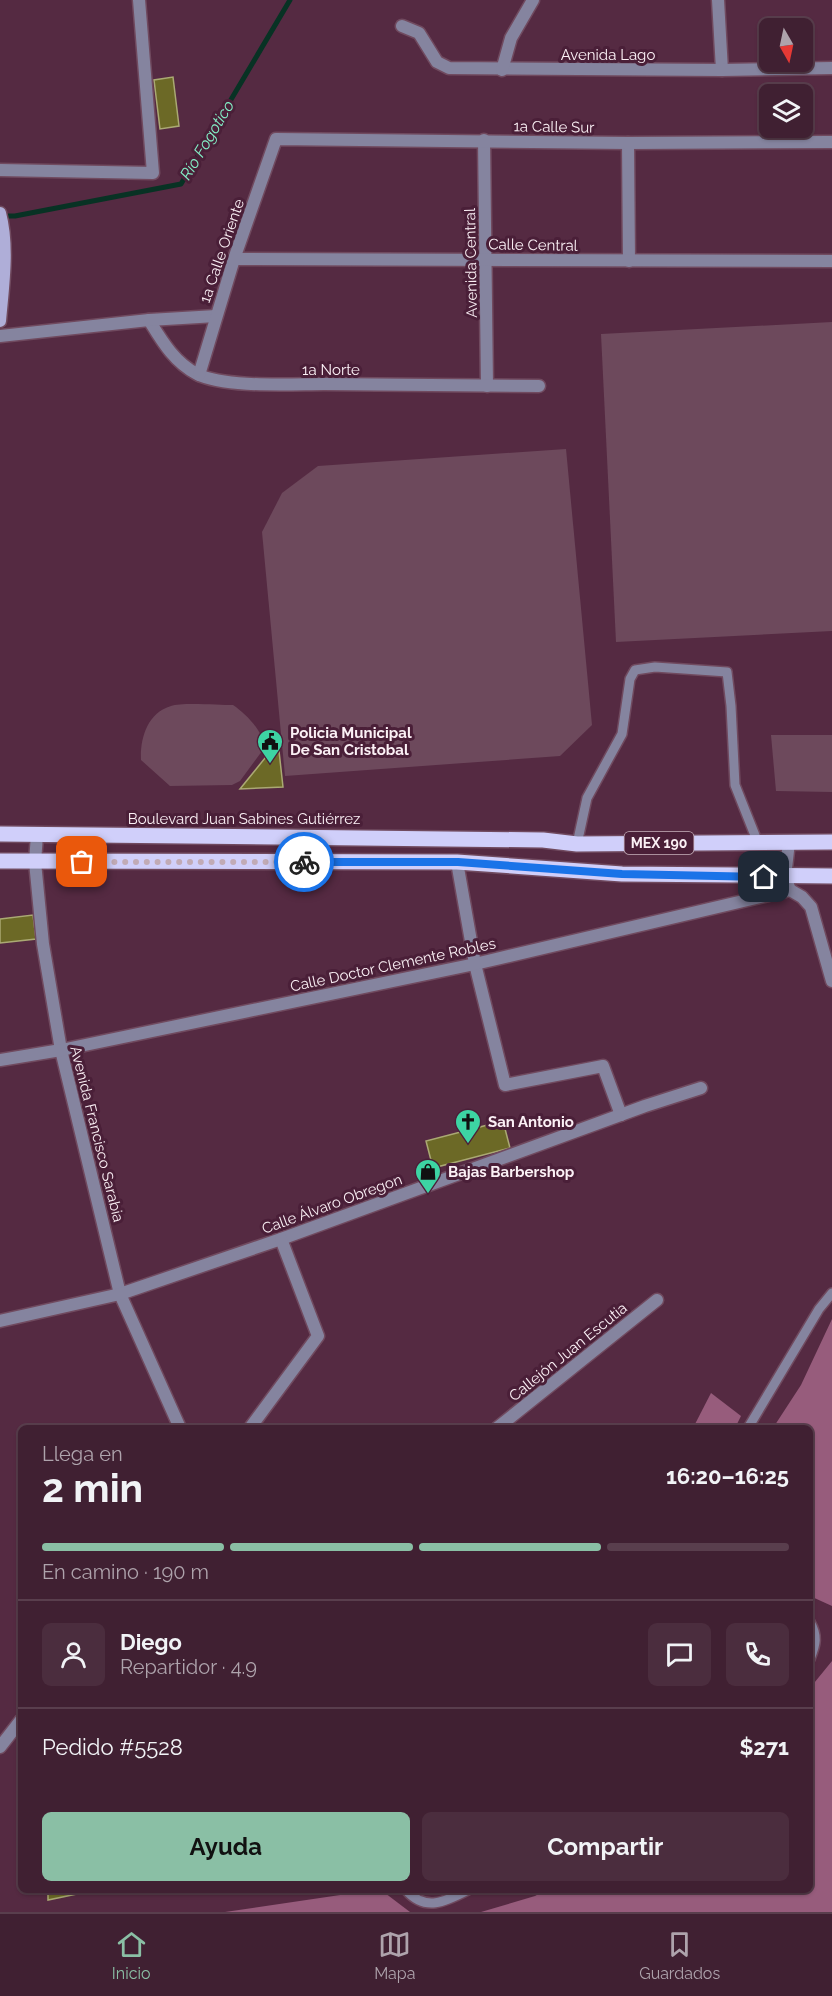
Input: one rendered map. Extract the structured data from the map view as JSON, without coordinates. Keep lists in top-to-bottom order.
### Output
{
  "streets": {
    "main road": ["Boulevard Juan Sabines Gutiérrez", "MEX 190"],
    "street": [
      "Avenida Lago",
      "1a Calle Sur",
      "Calle Central",
      "1a Calle Oriente",
      "Avenida Central",
      "1a Norte",
      "Calle Doctor Clemente Robles",
      "Avenida Francisco Sarabia",
      "Calle Álvaro Obregon",
      "Callejón Juan Escutia"
    ]
  },
  "crossings": [
    ["1a Calle Sur", "1a Calle Oriente"],
    ["1a Calle Sur", "Avenida Central"],
    ["Calle Central", "1a Calle Oriente"],
    ["Calle Central", "Avenida Central"],
    ["1a Calle Oriente", "1a Norte"],
    ["Avenida Central", "1a Norte"],
    ["Boulevard Juan Sabines Gutiérrez", "MEX 190"],
    ["Boulevard Juan Sabines Gutiérrez", "Avenida Francisco Sarabia"],
    ["MEX 190", "Calle Doctor Clemente Robles"],
    ["MEX 190", "Avenida Francisco Sarabia"],
    ["Calle Doctor Clemente Robles", "Avenida Francisco Sarabia"],
    ["Avenida Francisco Sarabia", "Calle Álvaro Obregon"]
  ],
  "water": ["Río Fogotico"],
  "places": {
    "public building": ["Policia Municipal De San Cristobal"],
    "church": ["San Antonio"],
    "shop": ["Bajas Barbershop"]
  },
  "north": "bottom",
  "page": {
    "heading": ["2 min", "Llega en", "16:20–16:25"],
    "panel": [
      "Diego",
      "Repartidor · 4.9",
      "Pedido #5528",
      "$271"
    ],
    "bar": "En camino · 190 m",
    "buttons": ["Ayuda", "Compartir"],
    "tabs": ["Inicio", "Mapa", "Guardados"]
  }
}
